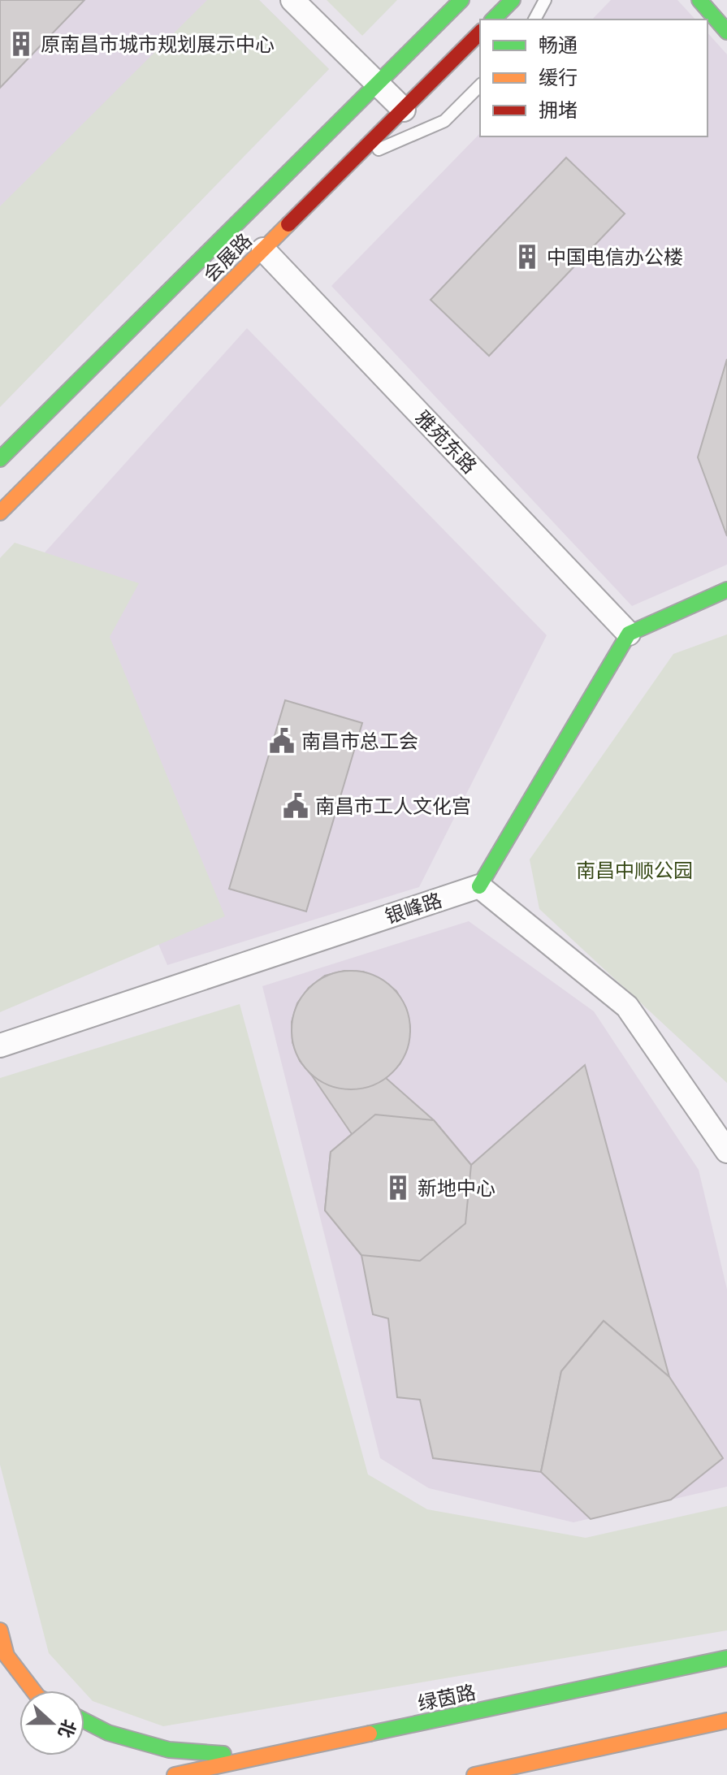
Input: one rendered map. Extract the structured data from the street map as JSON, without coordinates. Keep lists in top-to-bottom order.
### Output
{
  "streets": {
    "main road": ["会展路", "绿茵路"],
    "street": ["雅苑东路", "银峰路"]
  },
  "crossings": [
    ["会展路", "雅苑东路"]
  ],
  "parks": ["南昌中顺公园"],
  "places": {
    "building": ["原南昌市城市规划展示中心", "中国电信办公楼", "新地中心"],
    "public building": ["南昌市总工会", "南昌市工人文化宫"]
  },
  "legend": ["畅通", "缓行", "拥堵"],
  "north": "right"
}
